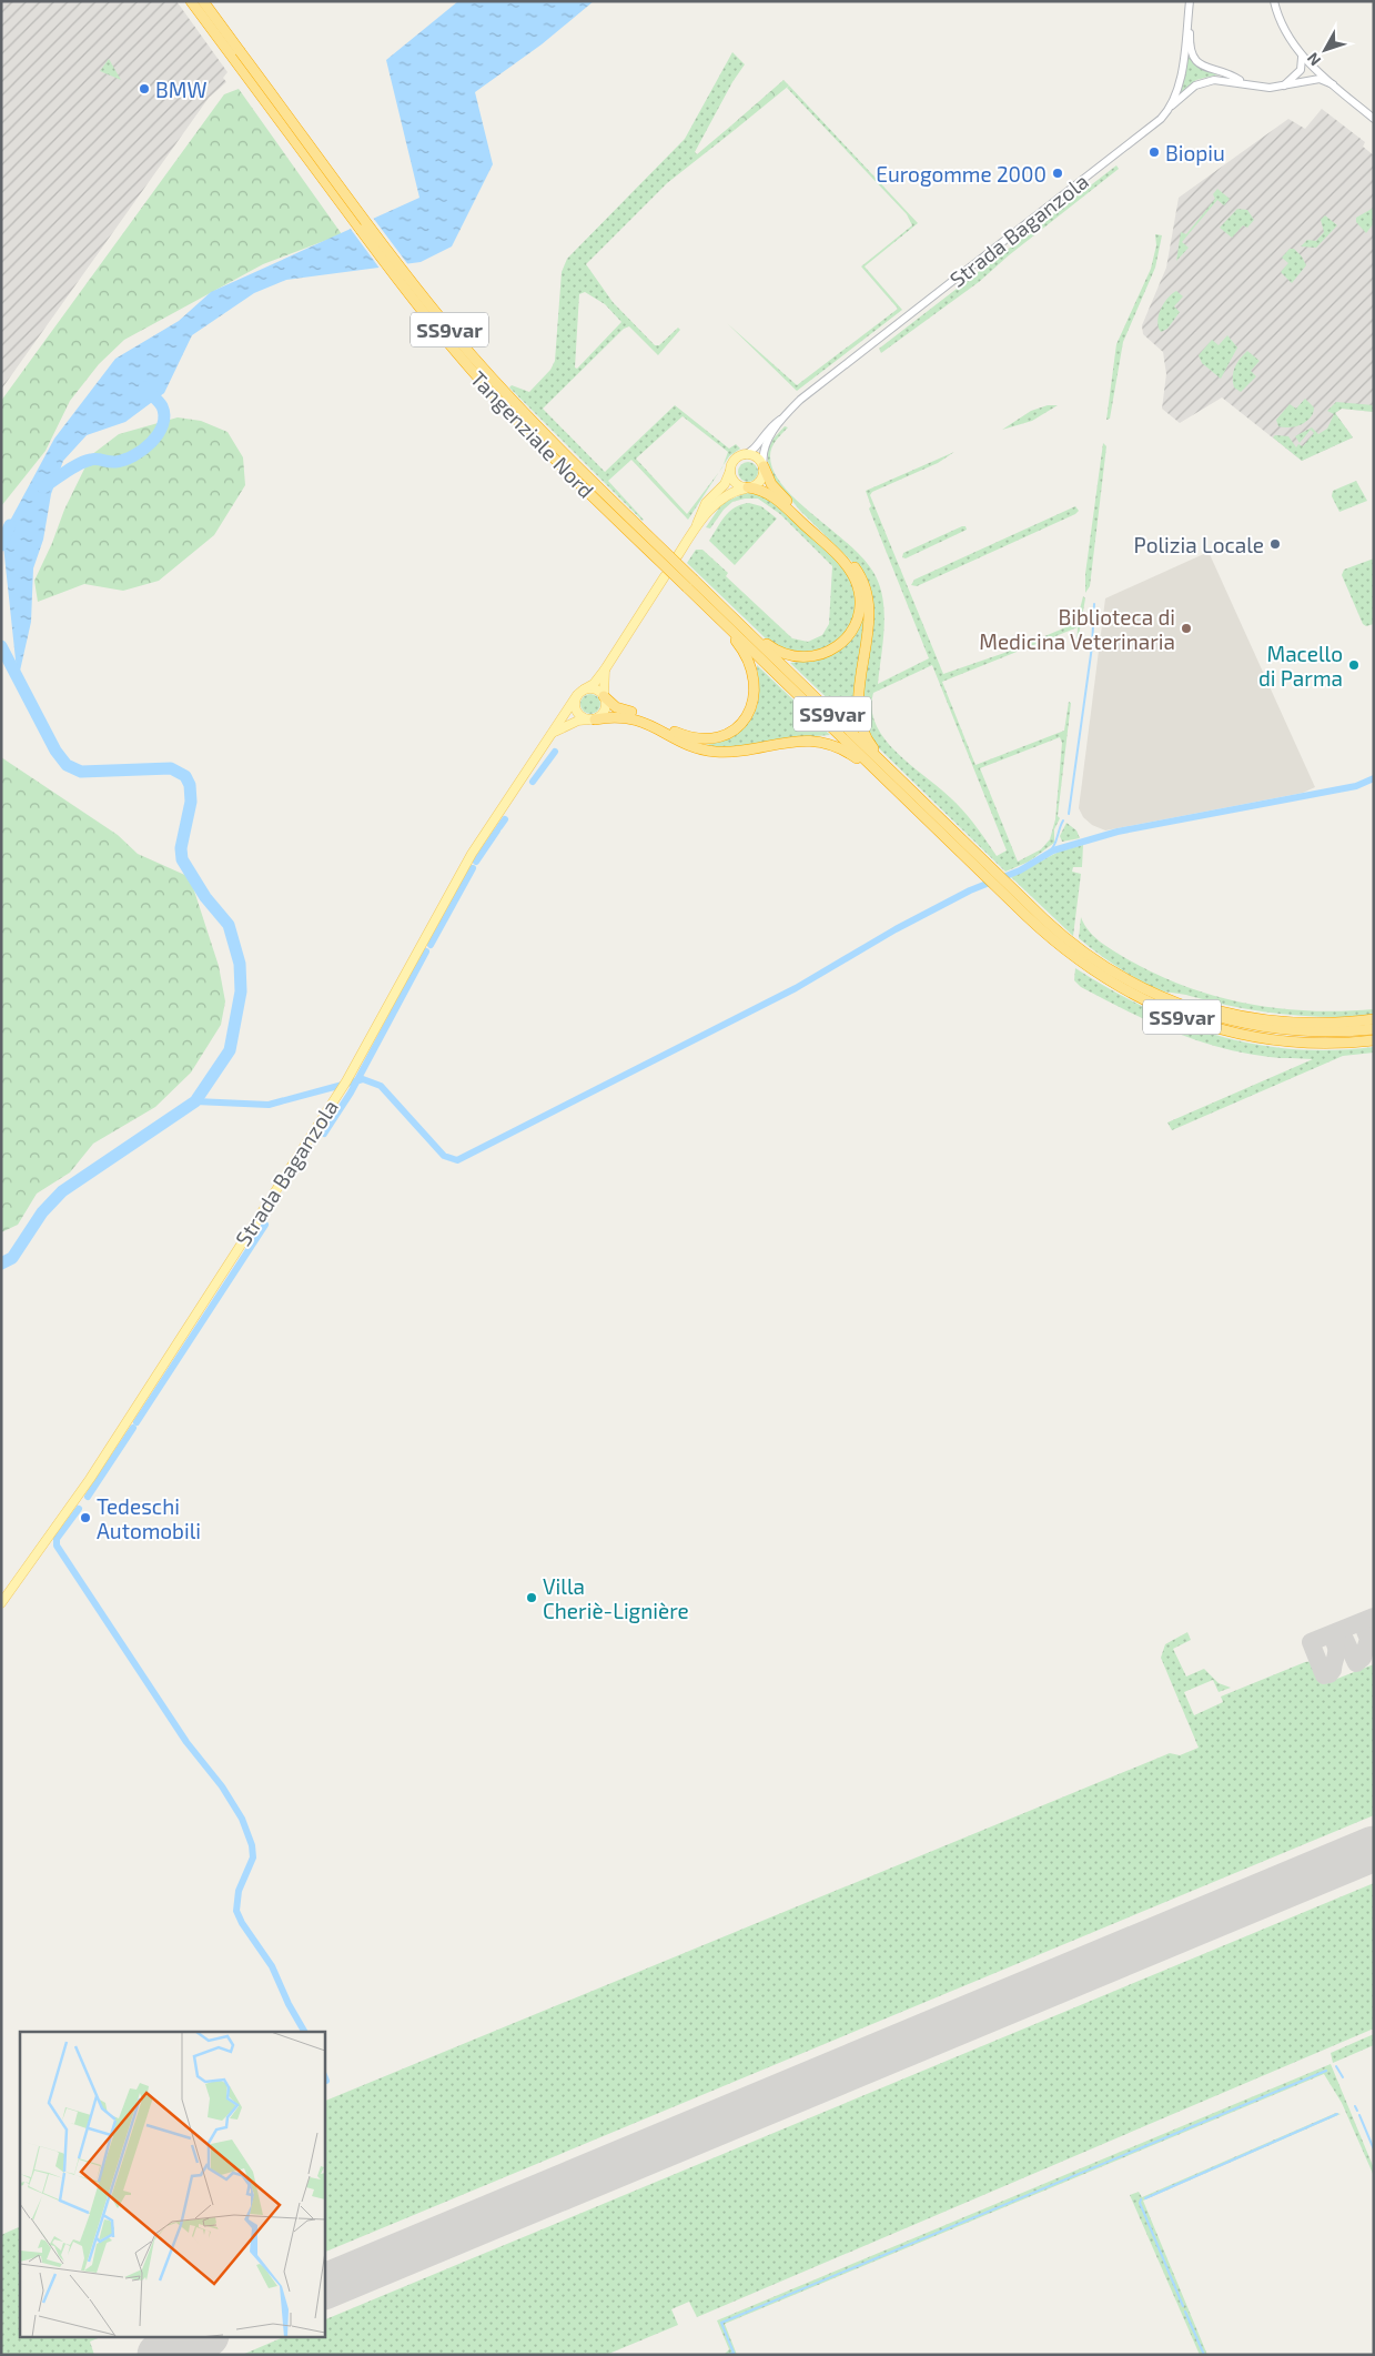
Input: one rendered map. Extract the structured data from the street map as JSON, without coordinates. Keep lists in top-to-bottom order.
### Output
{
  "streets": {
    "highway": ["SS9var", "Tangenziale Nord"],
    "main road": ["Strada Baganzola"]
  },
  "crossings": [
    ["SS9var", "Tangenziale Nord"]
  ],
  "places": [
    "BMW",
    "Biopiu",
    "Eurogomme 2000",
    "Polizia Locale",
    "Biblioteca di Medicina Veterinaria",
    "Macello di Parma",
    "Tedeschi Automobili",
    "Villa Cheriè-Lignière"
  ],
  "north": "bottom left"
}
